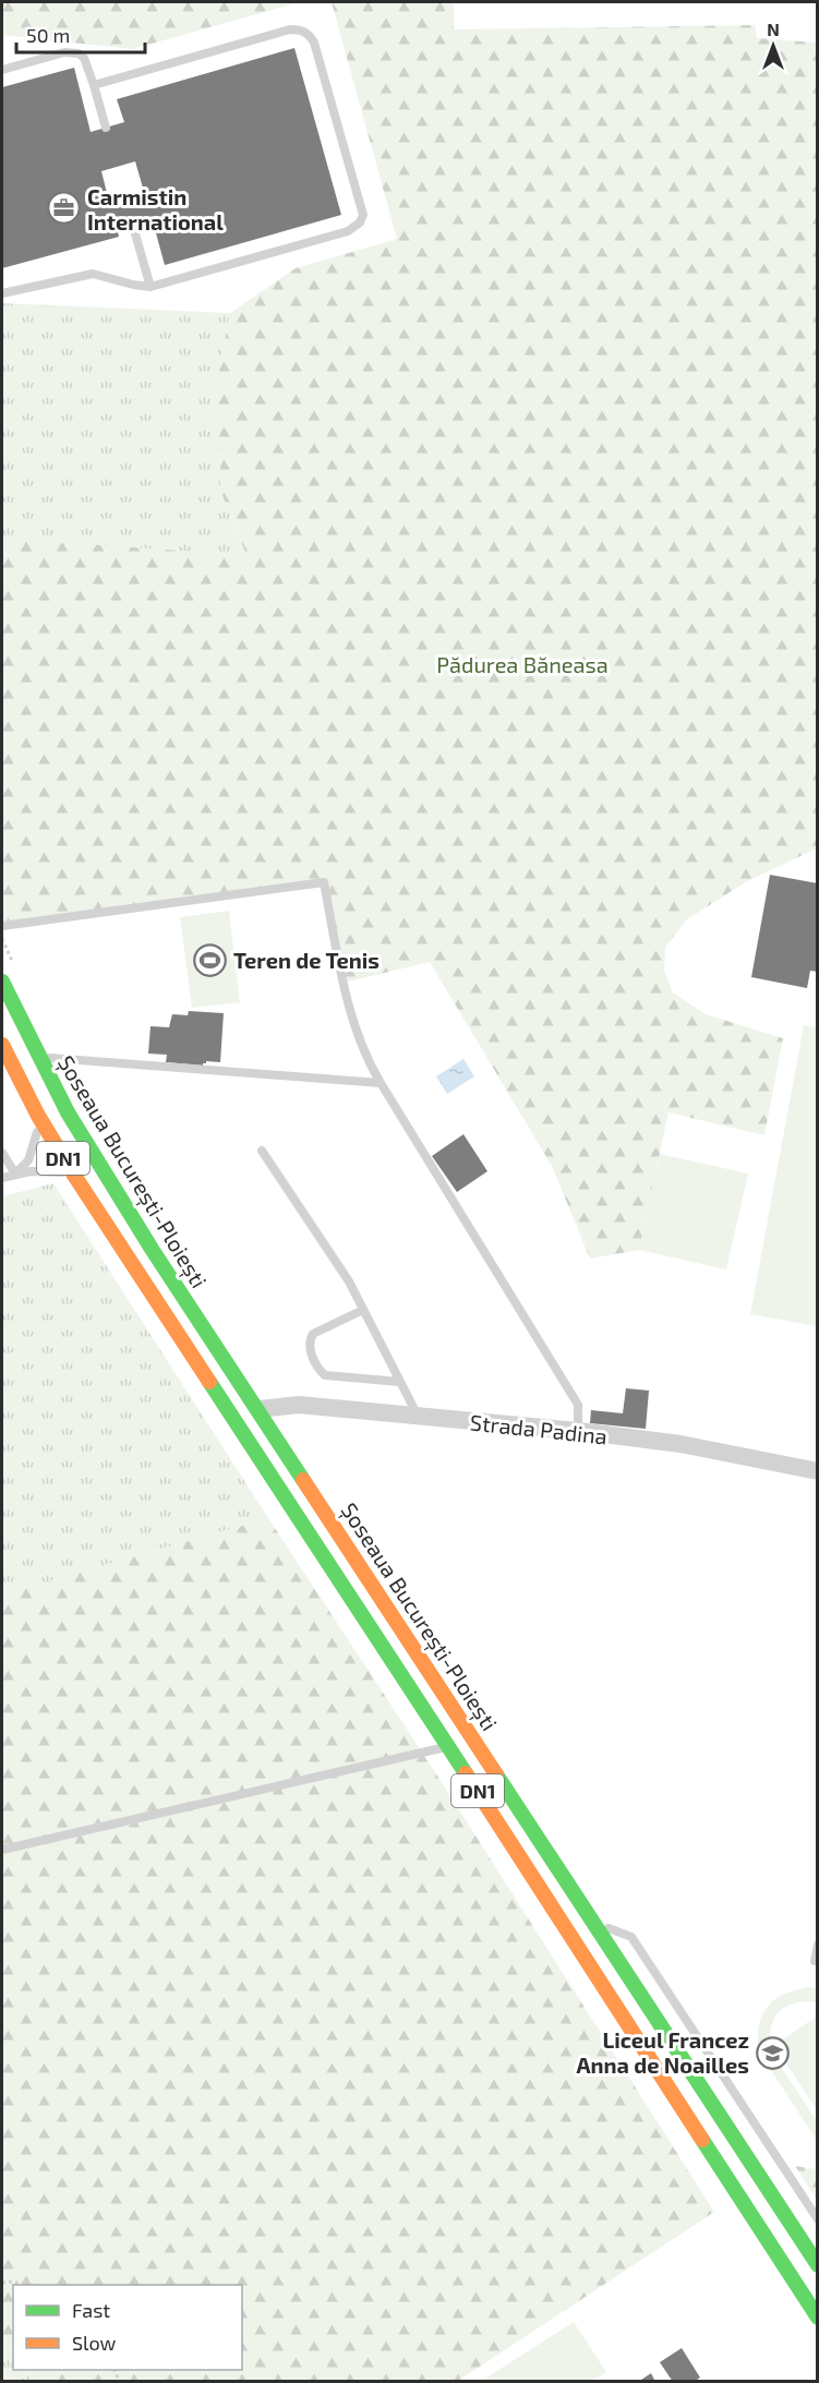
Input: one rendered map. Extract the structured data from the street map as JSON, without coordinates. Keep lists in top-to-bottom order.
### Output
{
  "streets": {
    "highway": ["DN1", "Șoseaua București-Ploiești"],
    "street": ["Strada Padina"]
  },
  "crossings": [
    ["Șoseaua București-Ploiești", "Strada Padina"]
  ],
  "parks": ["Pădurea Băneasa"],
  "places": {
    "office": ["Carmistin International"],
    "sports": ["Teren de Tenis"],
    "school or university": ["Liceul Francez Anna de Noailles"]
  },
  "legend": ["Fast", "Slow"],
  "scale_bar": "50 m",
  "north": "top"
}
